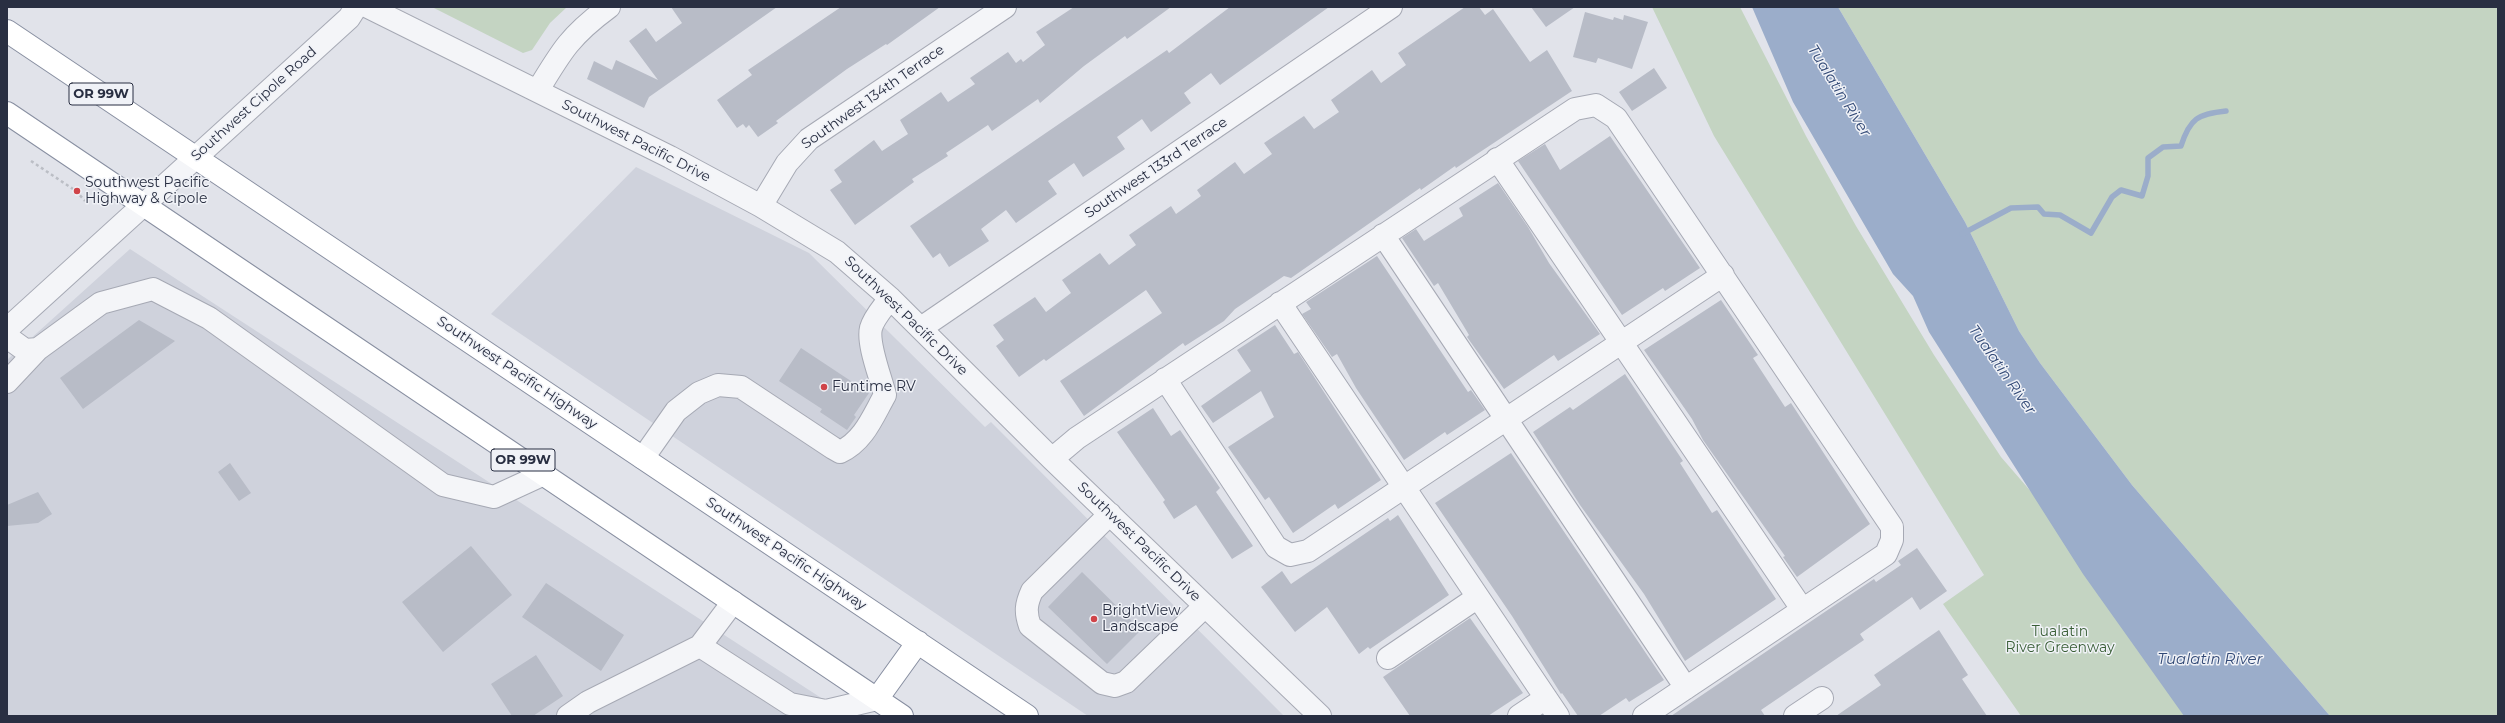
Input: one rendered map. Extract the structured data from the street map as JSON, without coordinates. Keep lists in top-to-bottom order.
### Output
{
  "streets": {
    "highway": ["OR 99W", "Southwest Pacific Highway"],
    "street": [
      "Southwest 134th Terrace",
      "Southwest Cipole Road",
      "Southwest Pacific Drive",
      "Southwest 133rd Terrace"
    ]
  },
  "crossings": [
    ["OR 99W", "Southwest Cipole Road"],
    ["Southwest 134th Terrace", "Southwest Pacific Drive"],
    ["Southwest Cipole Road", "Southwest Pacific Highway"],
    ["Southwest Pacific Drive", "Southwest 133rd Terrace"]
  ],
  "water": ["Tualatin River"],
  "parks": ["Tualatin River Greenway"],
  "places": ["Southwest Pacific Highway & Cipole", "Funtime RV", "BrightView Landscape"]
}
